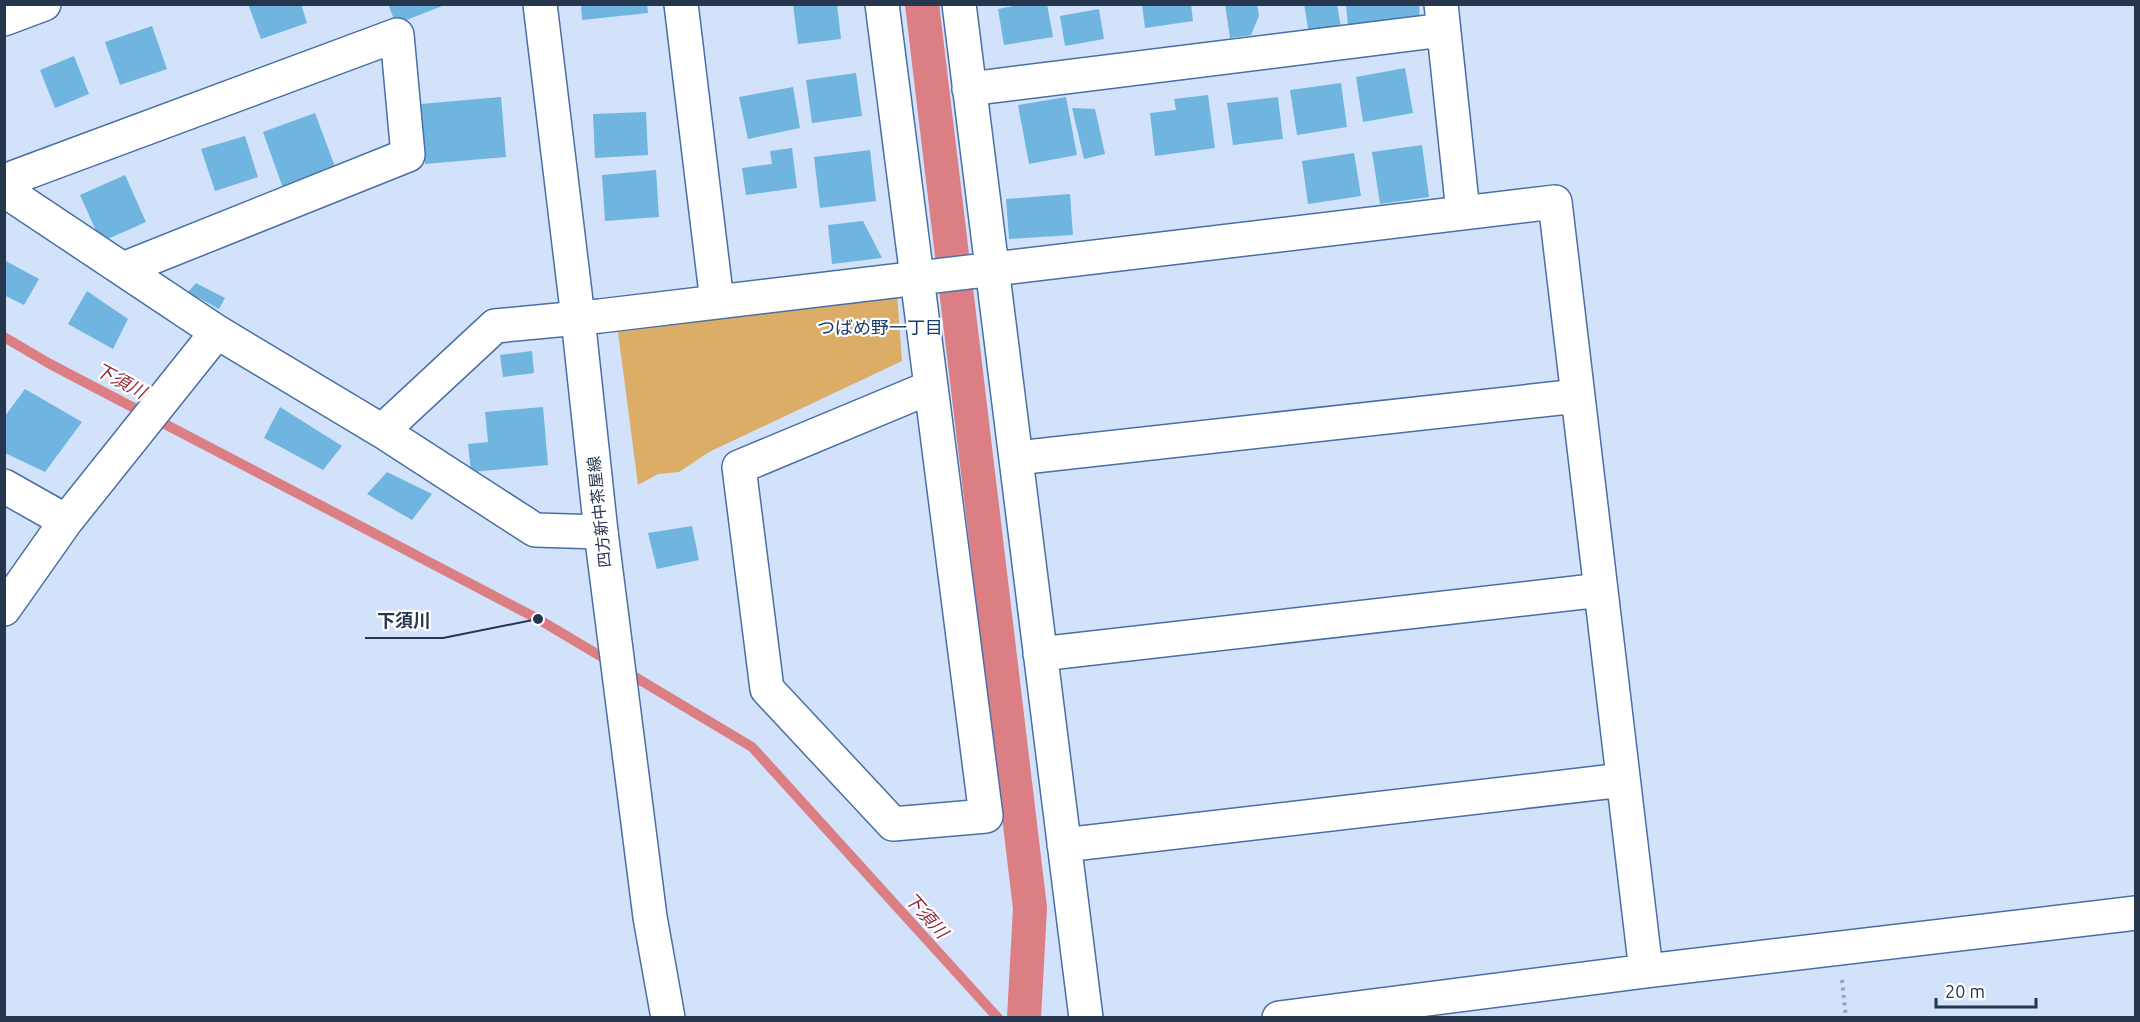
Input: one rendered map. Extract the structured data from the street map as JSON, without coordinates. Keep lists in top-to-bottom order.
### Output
{
  "streets": {
    "street": ["四方新中茶屋線"]
  },
  "districts": ["つばめ野一丁目"],
  "water": ["下須川"],
  "places": ["下須川"],
  "scale_bar": "20 m"
}
